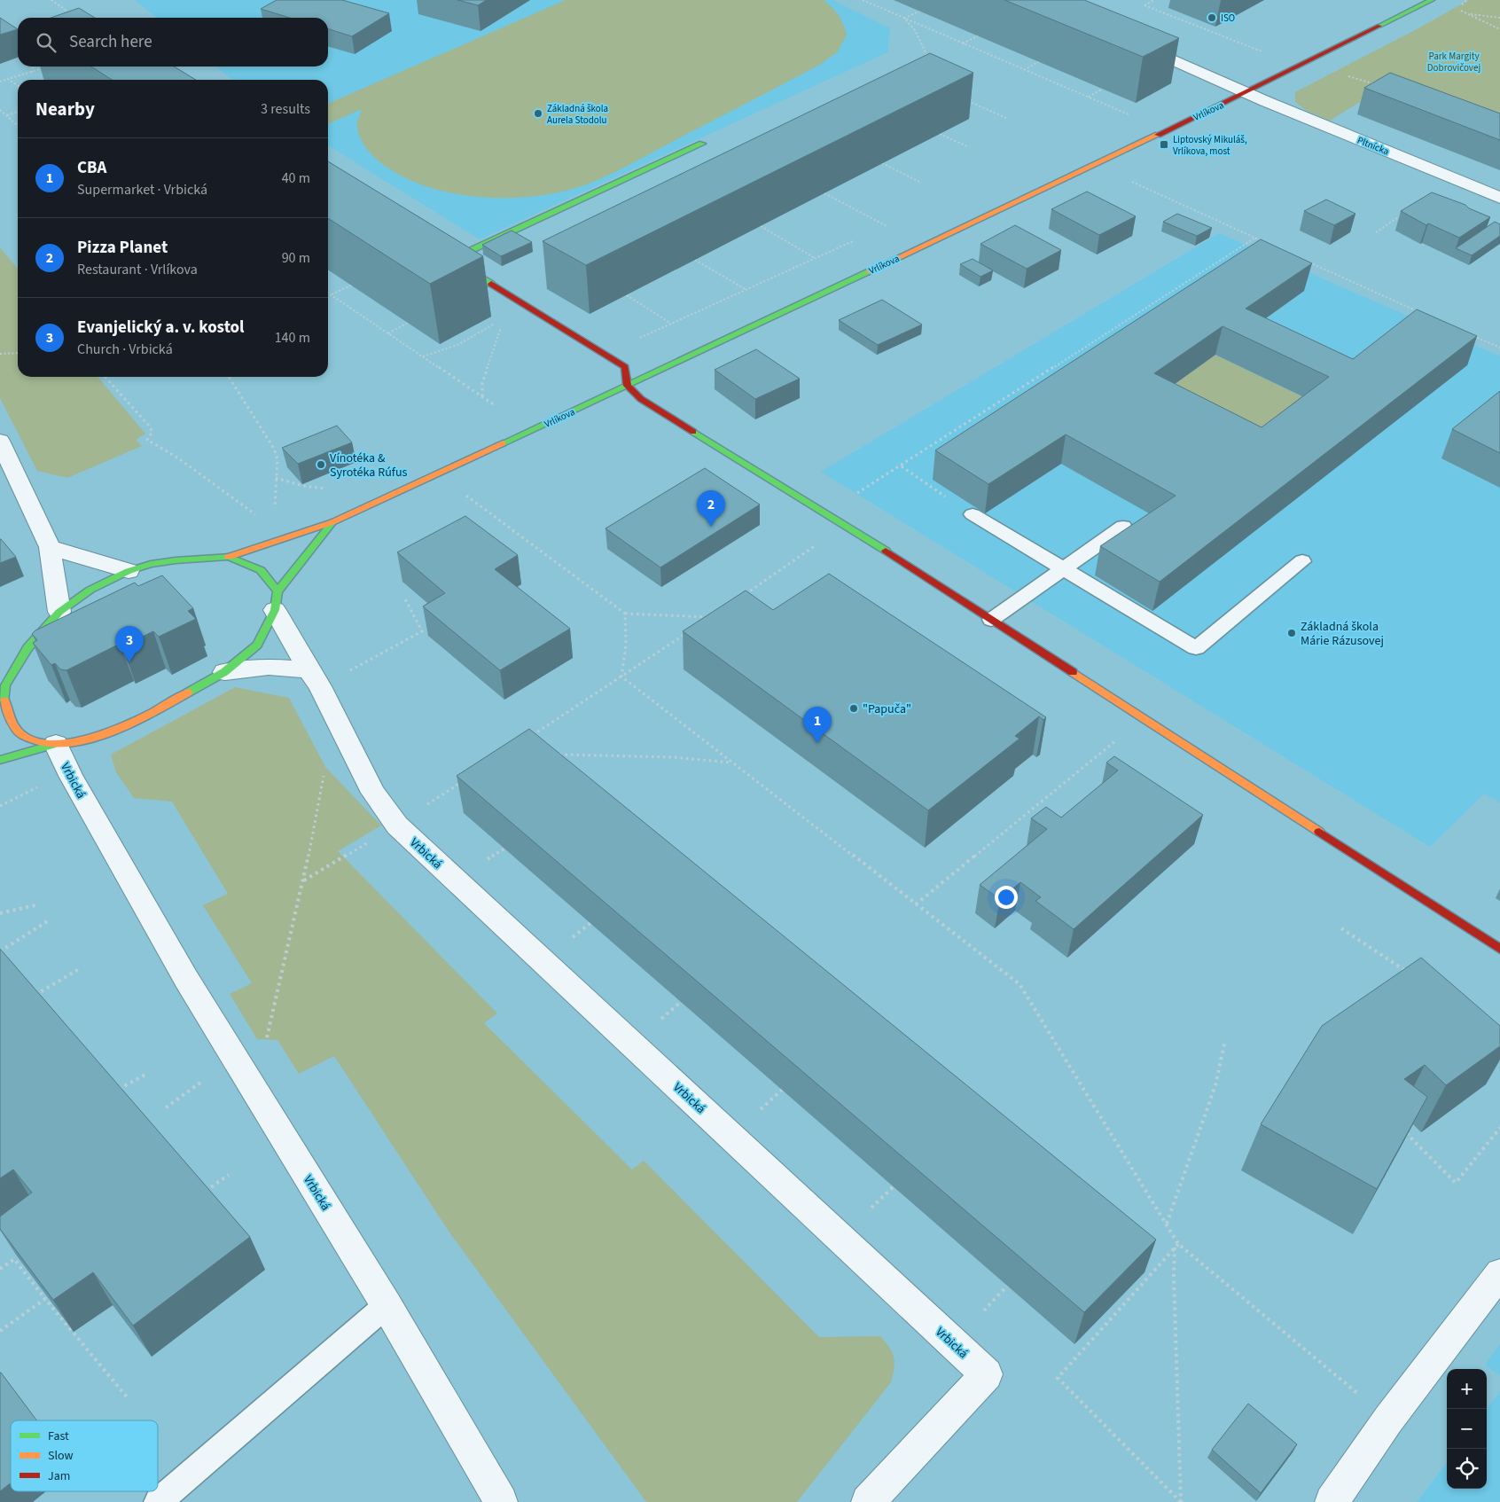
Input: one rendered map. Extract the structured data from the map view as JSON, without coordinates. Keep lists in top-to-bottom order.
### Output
{
  "streets": {
    "street": ["Vrlíkova", "Pltnícka", "Vrbická"]
  },
  "crossings": [
    ["Vrlíkova", "Pltnícka"],
    ["Vrlíkova", "Vrbická"]
  ],
  "parks": ["Park Margity Dobrovičovej"],
  "places": {
    "other": [
      "ISO",
      "Základná škola Aurela Stodolu",
      "Vínotéka & Syrotéka Rúfus",
      "Základná škola Márie Rázusovej",
      "\"Papuča\""
    ],
    "transit": ["Liptovský Mikuláš, Vrlíkova, most"]
  },
  "legend": ["Fast", "Slow", "Jam"],
  "page": {
    "search": "Search here",
    "heading": ["Nearby", "3 results"],
    "list": [
      {
        "mark": "1",
        "name": "CBA",
        "note": "Supermarket · Vrbická",
        "value": "40 m"
      },
      {
        "mark": "2",
        "name": "Pizza Planet",
        "note": "Restaurant · Vrlíkova",
        "value": "90 m"
      },
      {
        "mark": "3",
        "name": "Evanjelický a. v. kostol",
        "note": "Church · Vrbická",
        "value": "140 m"
      }
    ],
    "pins": ["2", "3", "1"],
    "map_buttons": ["+", "−"]
  }
}
